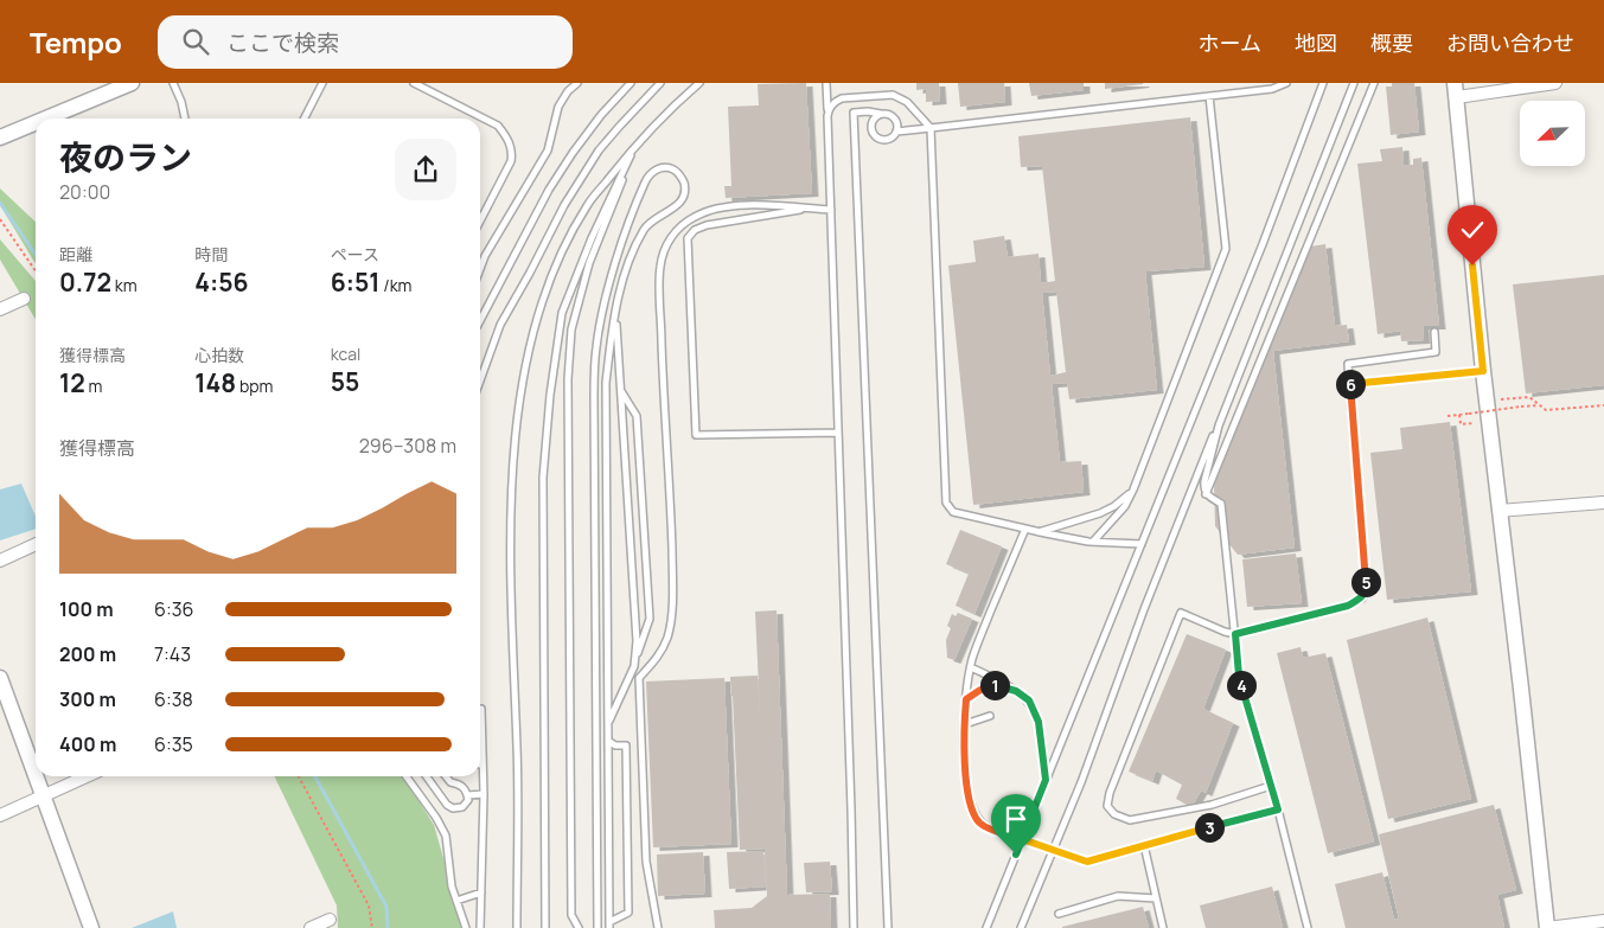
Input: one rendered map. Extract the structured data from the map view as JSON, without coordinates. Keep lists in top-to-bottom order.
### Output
{
  "north": "bottom left",
  "page": {
    "header": "Tempo",
    "search": "ここで検索",
    "nav": [
      "ホーム",
      "地図",
      "概要",
      "お問い合わせ"
    ],
    "heading": ["夜のラン", "20:00"],
    "stats": [
      ["距離", "0.72 km"],
      ["時間", "4:56"],
      ["ペース", "6:51 /km"],
      ["獲得標高", "12 m"],
      ["心拍数", "148 bpm"],
      ["kcal", "55"]
    ],
    "pins": [
      "6",
      "5",
      "1",
      "4",
      "3"
    ],
    "chart": ["獲得標高", "296–308 m"],
    "list": [
      {
        "name": "100 m",
        "note": "6:36"
      },
      {
        "name": "200 m",
        "note": "7:43"
      },
      {
        "name": "300 m",
        "note": "6:38"
      },
      {
        "name": "400 m",
        "note": "6:35"
      }
    ]
  }
}
